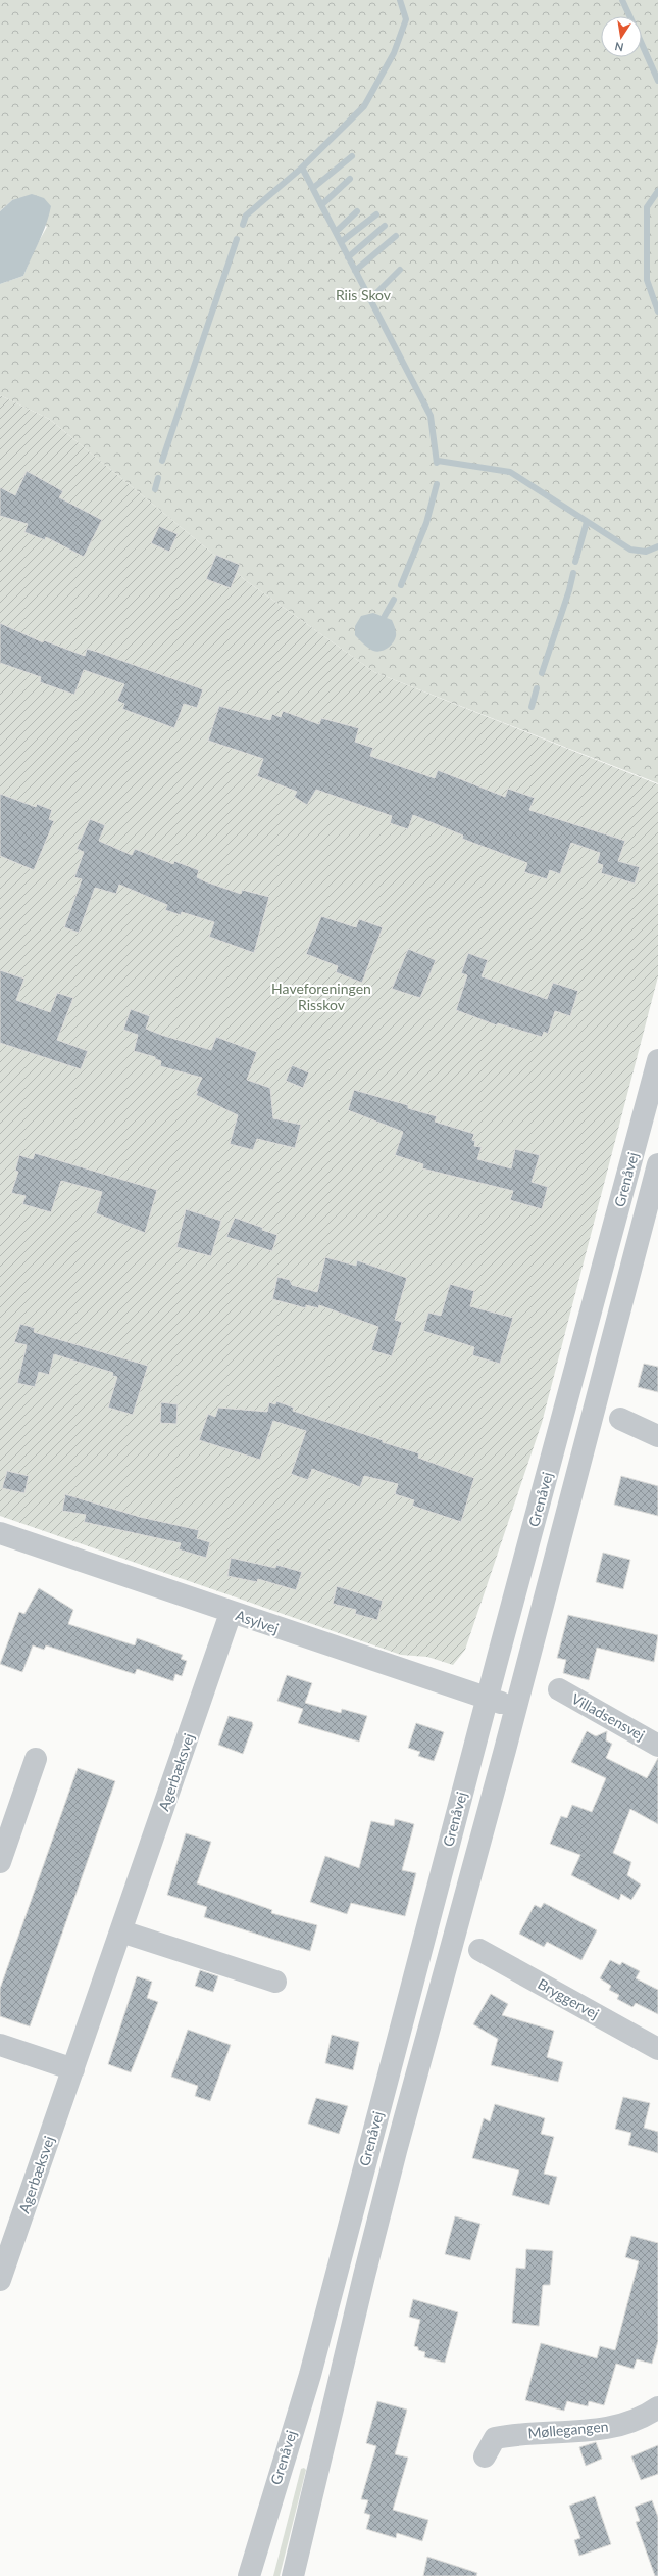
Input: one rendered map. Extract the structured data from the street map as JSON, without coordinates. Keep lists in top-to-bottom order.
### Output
{
  "streets": {
    "street": [
      "Grenåvej",
      "Asylvej",
      "Villadsensvej",
      "Agerbæksvej",
      "Bryggervej",
      "Møllegangen"
    ]
  },
  "crossings": [
    ["Grenåvej", "Asylvej"],
    ["Asylvej", "Agerbæksvej"]
  ],
  "parks": ["Riis Skov", "Haveforeningen Risskov"],
  "north": "bottom"
}
